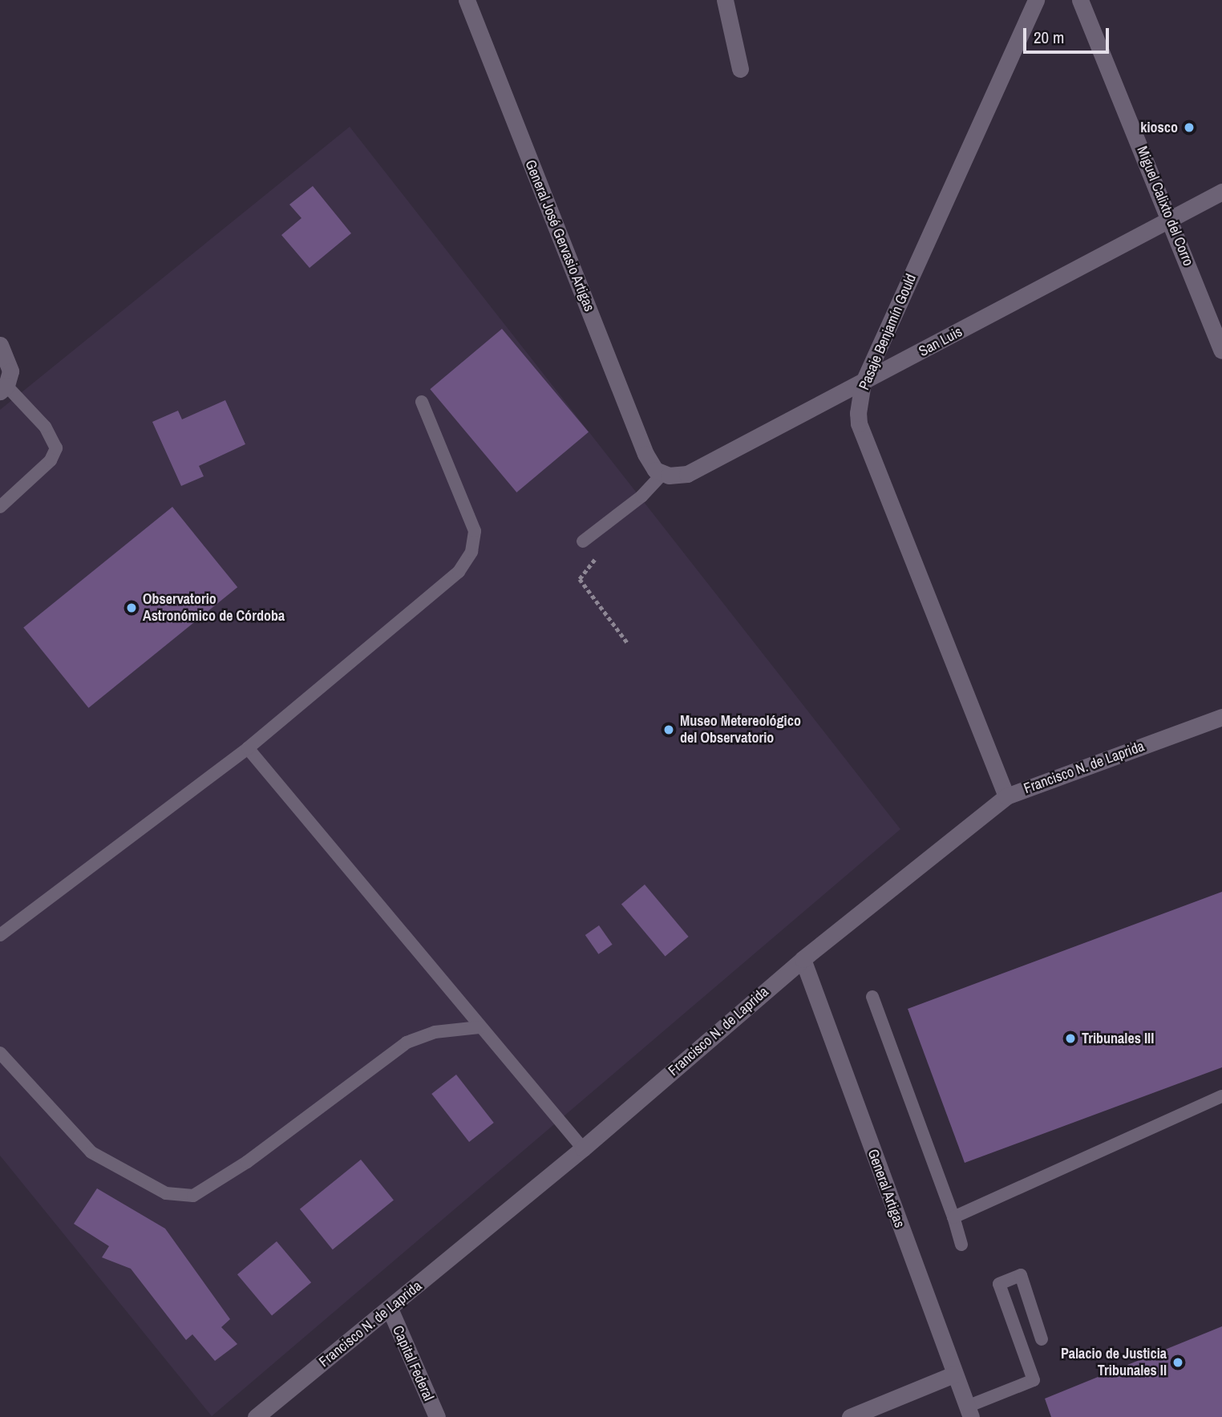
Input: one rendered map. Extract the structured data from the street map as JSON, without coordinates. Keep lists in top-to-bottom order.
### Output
{
  "streets": {
    "street": [
      "Miguel Calixto del Corro",
      "General José Gervasio Artigas",
      "Pasaje Benjamín Gould",
      "San Luis",
      "Francisco N. de Laprida",
      "General Artigas",
      "Capital Federal"
    ]
  },
  "crossings": [
    ["Miguel Calixto del Corro", "San Luis"],
    ["General José Gervasio Artigas", "San Luis"],
    ["Pasaje Benjamín Gould", "San Luis"],
    ["Pasaje Benjamín Gould", "Francisco N. de Laprida"],
    ["Francisco N. de Laprida", "General Artigas"],
    ["Francisco N. de Laprida", "Capital Federal"]
  ],
  "places": [
    "kiosco",
    "Observatorio Astronómico de Córdoba",
    "Museo Metereológico del Observatorio",
    "Tribunales III",
    "Palacio de Justicia Tribunales II"
  ],
  "scale_bar": "20 m"
}
